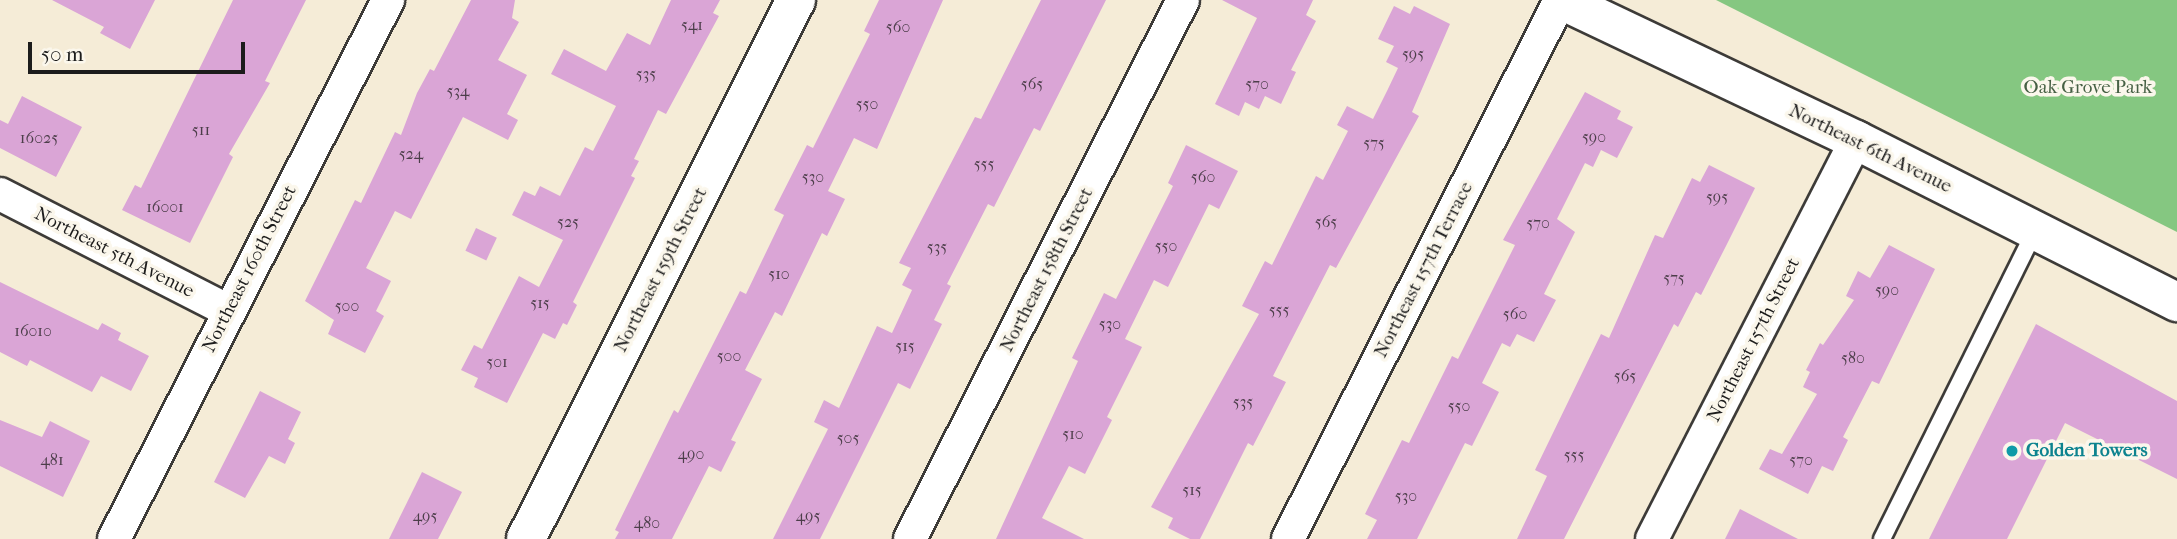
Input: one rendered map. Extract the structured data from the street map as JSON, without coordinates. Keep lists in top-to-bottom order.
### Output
{
  "streets": {
    "main road": ["Northeast 6th Avenue", "Northeast 159th Street"],
    "street": [
      "Northeast 5th Avenue",
      "Northeast 160th Street",
      "Northeast 158th Street",
      "Northeast 157th Terrace",
      "Northeast 157th Street"
    ]
  },
  "crossings": [
    ["Northeast 6th Avenue", "Northeast 157th Terrace"],
    ["Northeast 6th Avenue", "Northeast 157th Street"],
    ["Northeast 5th Avenue", "Northeast 160th Street"]
  ],
  "parks": ["Oak Grove Park"],
  "places": ["Golden Towers"],
  "house_numbers": [
    "541",
    "560",
    "595",
    "535",
    "565",
    "570",
    "534",
    "550",
    "511",
    "590",
    "16025",
    "575",
    "524",
    "555",
    "530",
    "560",
    "595",
    "16001",
    "525",
    "565",
    "570",
    "550",
    "535",
    "510",
    "575",
    "590",
    "515",
    "500",
    "555",
    "560",
    "530",
    "16010",
    "515",
    "500",
    "580",
    "501",
    "565",
    "535",
    "550",
    "510",
    "505",
    "490",
    "555",
    "481",
    "570",
    "515",
    "530",
    "495",
    "495",
    "480"
  ],
  "scale_bar": "50 m"
}
